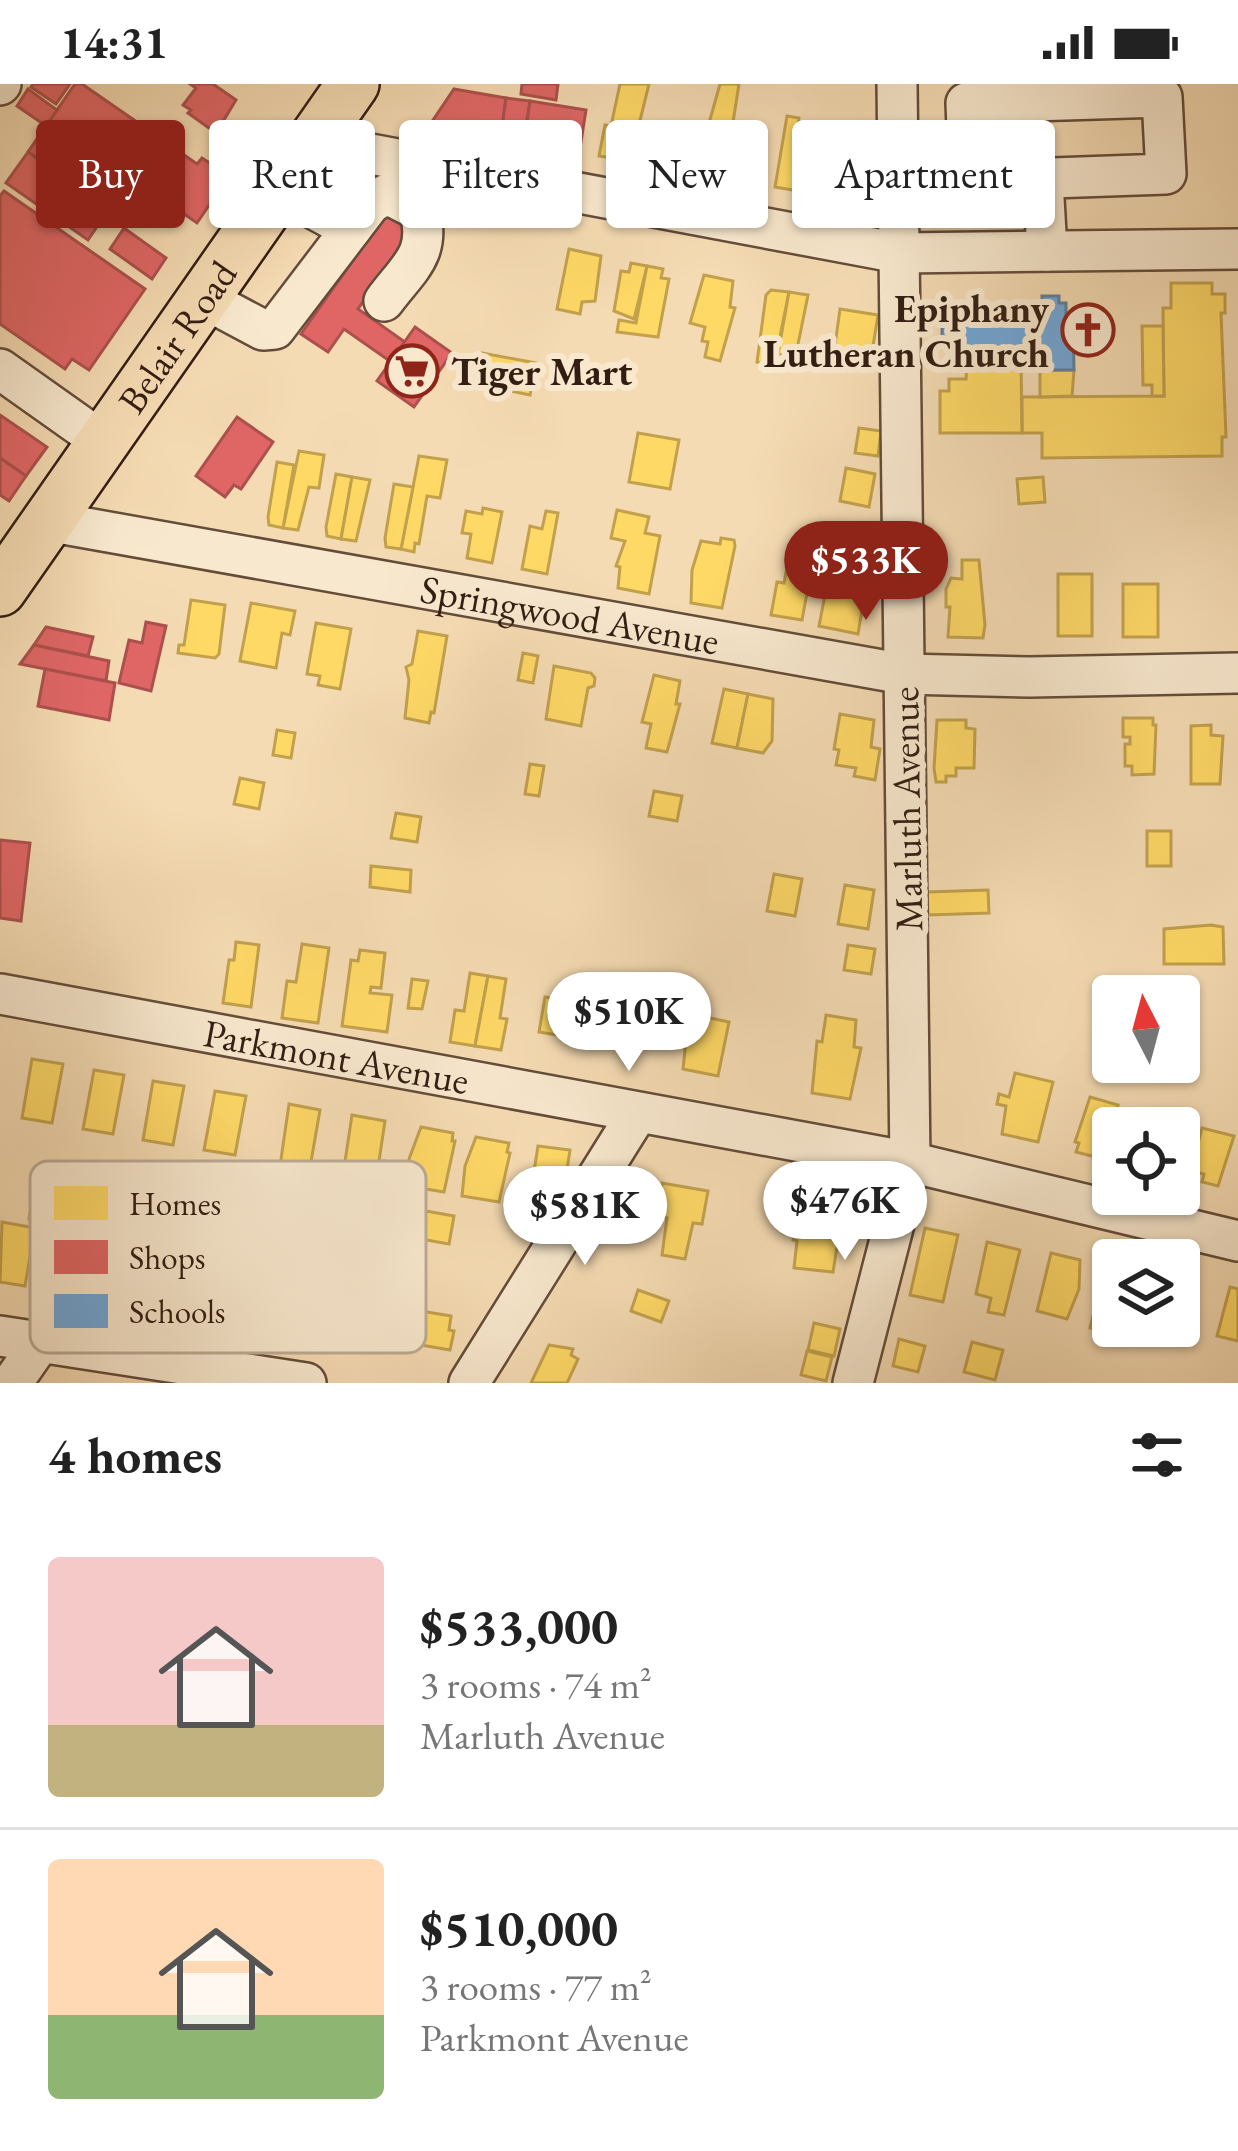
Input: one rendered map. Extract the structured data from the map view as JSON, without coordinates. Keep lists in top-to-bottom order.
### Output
{
  "streets": {
    "main road": ["Belair Road"],
    "street": ["Springwood Avenue", "Marluth Avenue", "Parkmont Avenue"]
  },
  "crossings": [
    ["Belair Road", "Springwood Avenue"],
    ["Springwood Avenue", "Marluth Avenue"],
    ["Marluth Avenue", "Parkmont Avenue"]
  ],
  "places": {
    "church": ["Epiphany Lutheran Church"],
    "supermarket": ["Tiger Mart"]
  },
  "legend": ["Homes", "Shops", "Schools"],
  "north": "top",
  "page": {
    "status": "14:31",
    "chip": [
      "Buy",
      "Rent",
      "Filters",
      "New",
      "Apartment"
    ],
    "price": [
      "$533K",
      "$510K",
      "$476K",
      "$581K"
    ],
    "heading": "4 homes",
    "list": [
      {
        "name": "$533,000",
        "note": "3 rooms · 74 m² · Marluth Avenue"
      },
      {
        "name": "$510,000",
        "note": "3 rooms · 77 m² · Parkmont Avenue"
      }
    ]
  }
}
